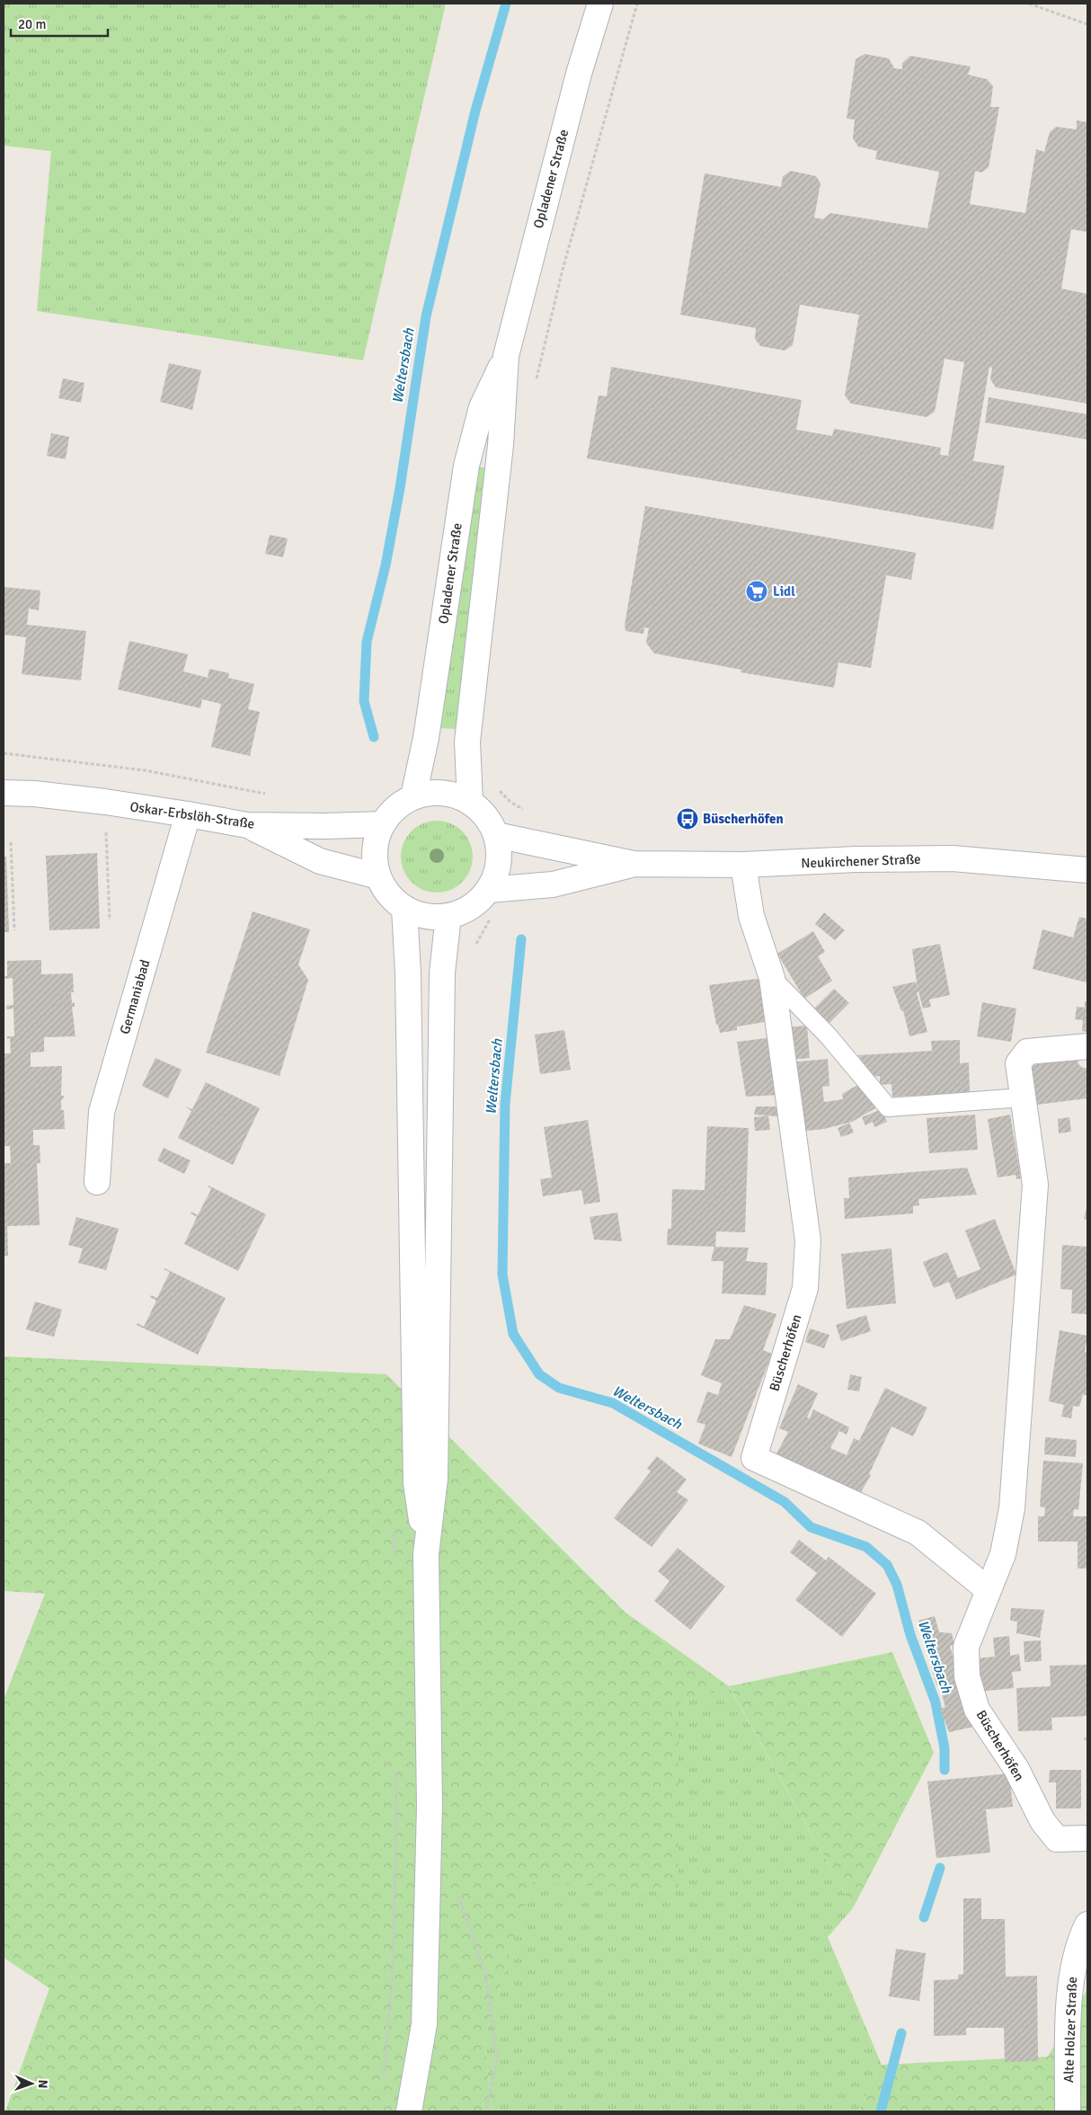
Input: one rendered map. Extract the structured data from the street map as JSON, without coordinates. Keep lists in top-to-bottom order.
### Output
{
  "streets": {
    "main road": [
      "Opladener Straße",
      "Oskar-Erbslöh-Straße",
      "Neukirchener Straße",
      "Germaniabad",
      "Büscherhöfen",
      "Alte Holzer Straße"
    ]
  },
  "crossings": [
    ["Opladener Straße", "Oskar-Erbslöh-Straße"],
    ["Opladener Straße", "Neukirchener Straße"],
    ["Oskar-Erbslöh-Straße", "Neukirchener Straße"],
    ["Oskar-Erbslöh-Straße", "Germaniabad"],
    ["Neukirchener Straße", "Büscherhöfen"]
  ],
  "water": ["Weltersbach"],
  "places": {
    "supermarket": ["Lidl"],
    "bus stop": ["Büscherhöfen"]
  },
  "scale_bar": "20 m",
  "north": "right"
}
